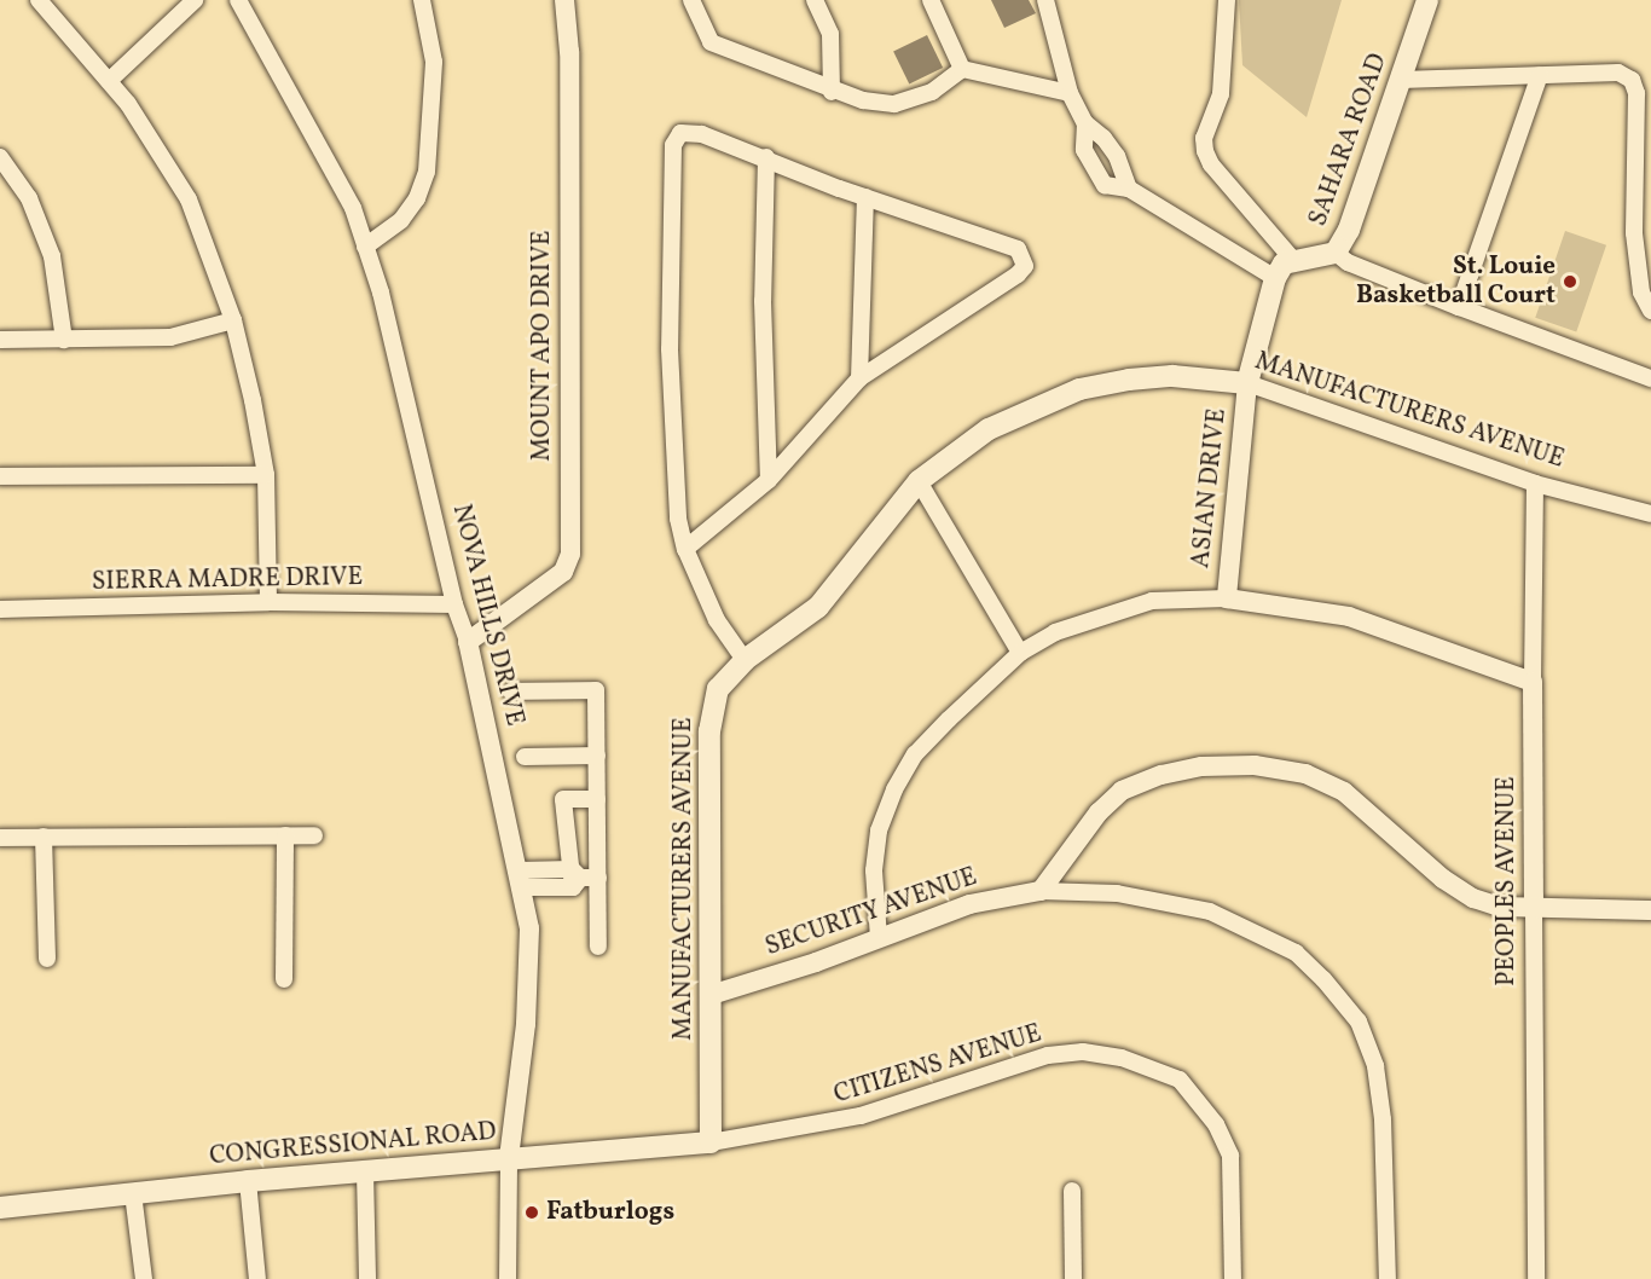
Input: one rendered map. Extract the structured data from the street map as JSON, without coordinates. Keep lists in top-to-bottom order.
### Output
{
  "streets": {
    "main road": ["SAHARA ROAD", "MANUFACTURERS AVENUE", "CONGRESSIONAL ROAD"],
    "street": [
      "MOUNT APO DRIVE",
      "ASIAN DRIVE",
      "SIERRA MADRE DRIVE",
      "NOVA HILLS DRIVE",
      "PEOPLES AVENUE",
      "SECURITY AVENUE",
      "CITIZENS AVENUE"
    ]
  },
  "crossings": [
    ["MOUNT APO DRIVE", "NOVA HILLS DRIVE"],
    ["MANUFACTURERS AVENUE", "ASIAN DRIVE"],
    ["MANUFACTURERS AVENUE", "PEOPLES AVENUE"],
    ["MANUFACTURERS AVENUE", "SECURITY AVENUE"],
    ["MANUFACTURERS AVENUE", "CITIZENS AVENUE"],
    ["MANUFACTURERS AVENUE", "CONGRESSIONAL ROAD"],
    ["SIERRA MADRE DRIVE", "NOVA HILLS DRIVE"],
    ["NOVA HILLS DRIVE", "CONGRESSIONAL ROAD"],
    ["CITIZENS AVENUE", "CONGRESSIONAL ROAD"]
  ],
  "places": ["St. Louie Basketball Court", "Fatburlogs"]
}
